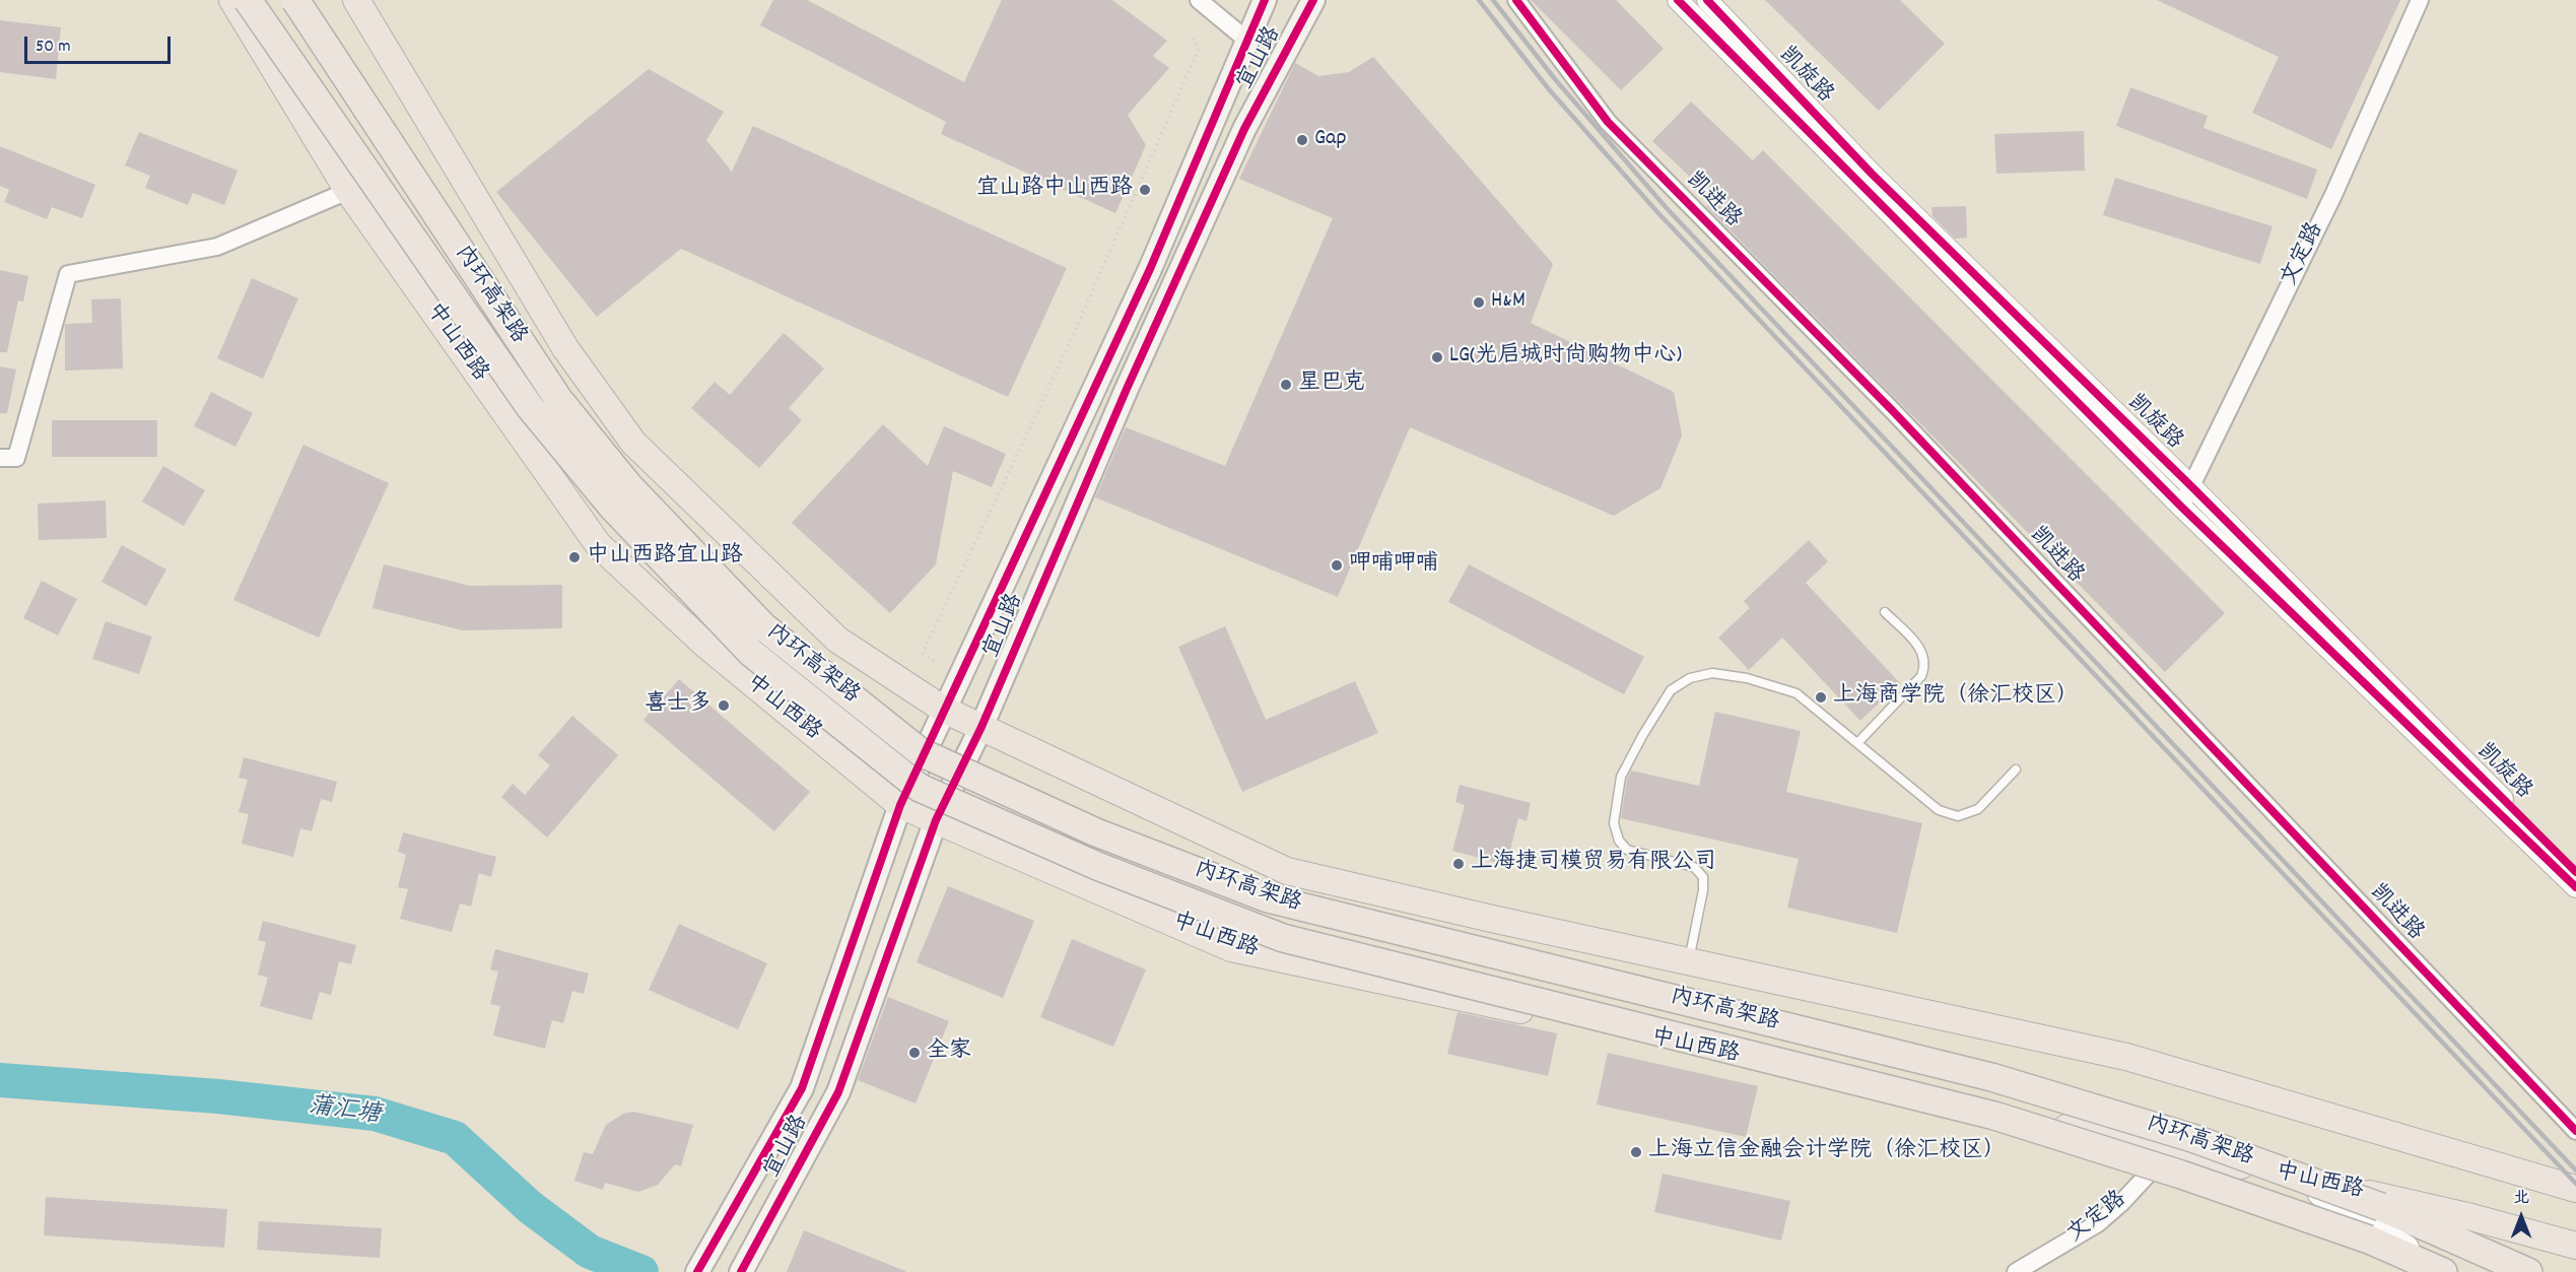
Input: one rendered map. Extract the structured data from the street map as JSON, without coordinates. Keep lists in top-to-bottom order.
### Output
{
  "streets": {
    "highway": ["内环高架路"],
    "main road": ["宜山路", "中山西路"],
    "street": ["凯旋路", "凯进路", "文定路"]
  },
  "crossings": [
    ["宜山路", "中山西路"],
    ["凯旋路", "文定路"],
    ["文定路", "中山西路"],
    ["内环高架路", "中山西路"]
  ],
  "water": ["蒲汇塘"],
  "places": [
    "Gap",
    "宜山路中山西路",
    "H&M",
    "LG(光启城时尚购物中心)",
    "星巴克",
    "中山西路宜山路",
    "呷哺呷哺",
    "上海商学院（徐汇校区）",
    "喜士多",
    "上海捷司模贸易有限公司",
    "全家",
    "上海立信金融会计学院（徐汇校区）"
  ],
  "scale_bar": "50 m",
  "north": "top"
}
